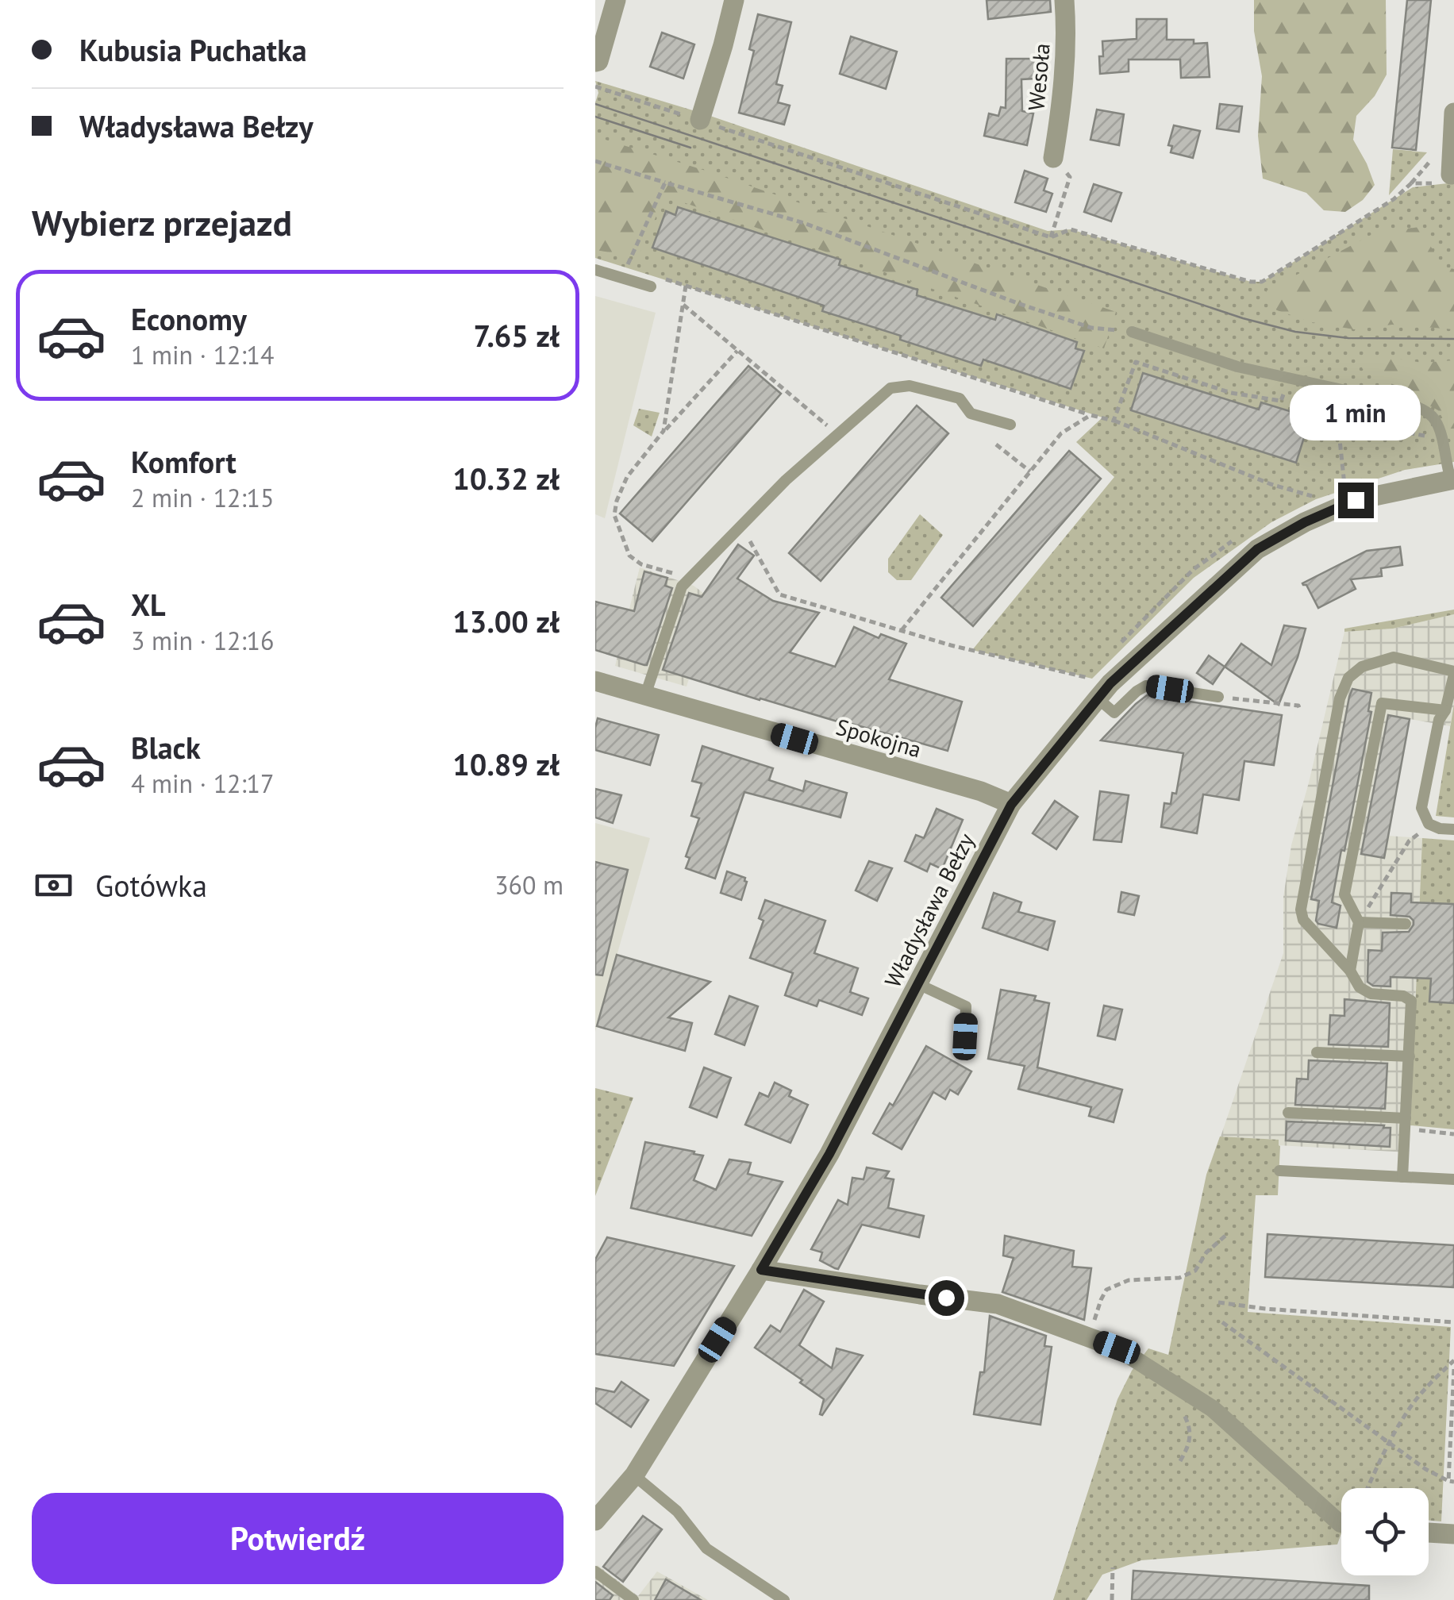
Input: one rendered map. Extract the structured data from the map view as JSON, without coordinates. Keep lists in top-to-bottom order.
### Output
{
  "streets": {
    "street": ["Wesoła", "Spokojna", "Władysława Bełzy"]
  },
  "crossings": [
    ["Spokojna", "Władysława Bełzy"]
  ],
  "page": {
    "banner": ["Kubusia Puchatka", "Władysława Bełzy"],
    "heading": "Wybierz przejazd",
    "list": [
      {
        "name": "Economy",
        "note": "1 min · 12:14",
        "value": "7.65 zł"
      },
      {
        "name": "Komfort",
        "note": "2 min · 12:15",
        "value": "10.32 zł"
      },
      {
        "name": "XL",
        "note": "3 min · 12:16",
        "value": "13.00 zł"
      },
      {
        "name": "Black",
        "note": "4 min · 12:17",
        "value": "10.89 zł"
      }
    ],
    "bubble": "1 min",
    "pay": ["Gotówka", "360 m"],
    "buttons": "Potwierdź"
  }
}
